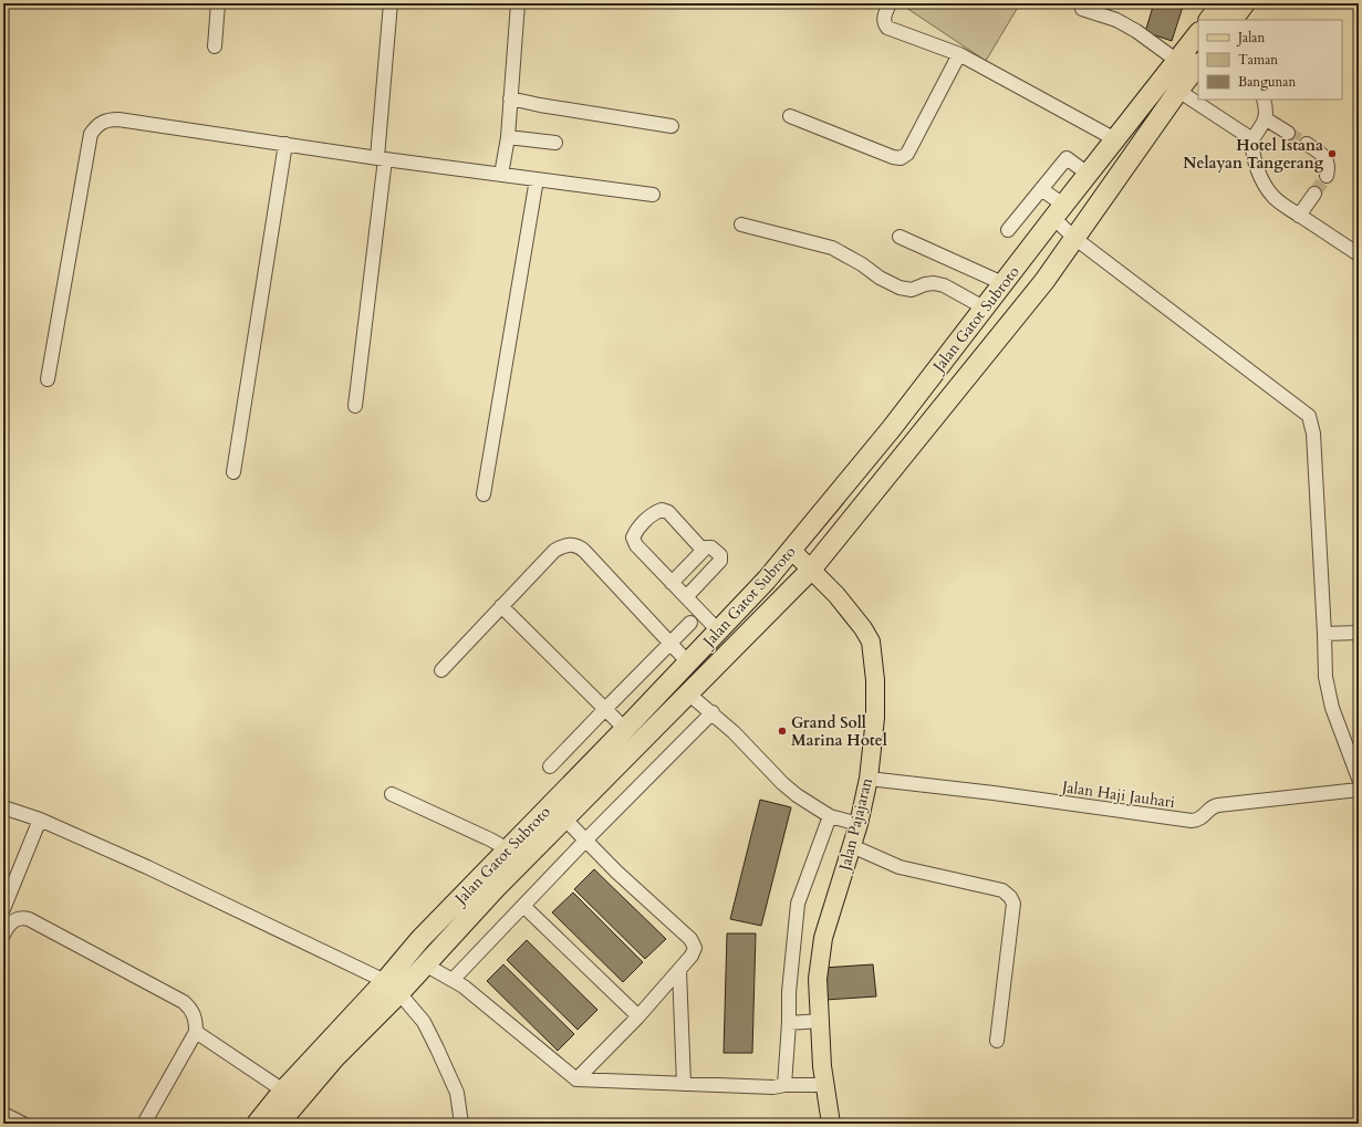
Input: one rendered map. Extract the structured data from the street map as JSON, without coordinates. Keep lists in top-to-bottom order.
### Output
{
  "streets": {
    "highway": ["Jalan Gatot Subroto"],
    "main road": ["Jalan Pajajaran"],
    "street": ["Jalan Haji Jauhari"]
  },
  "crossings": [
    ["Jalan Gatot Subroto", "Jalan Pajajaran"],
    ["Jalan Haji Jauhari", "Jalan Pajajaran"]
  ],
  "places": ["Hotel Istana Nelayan Tangerang", "Grand Soll Marina Hotel"],
  "legend": ["Jalan", "Taman", "Bangunan"]
}
